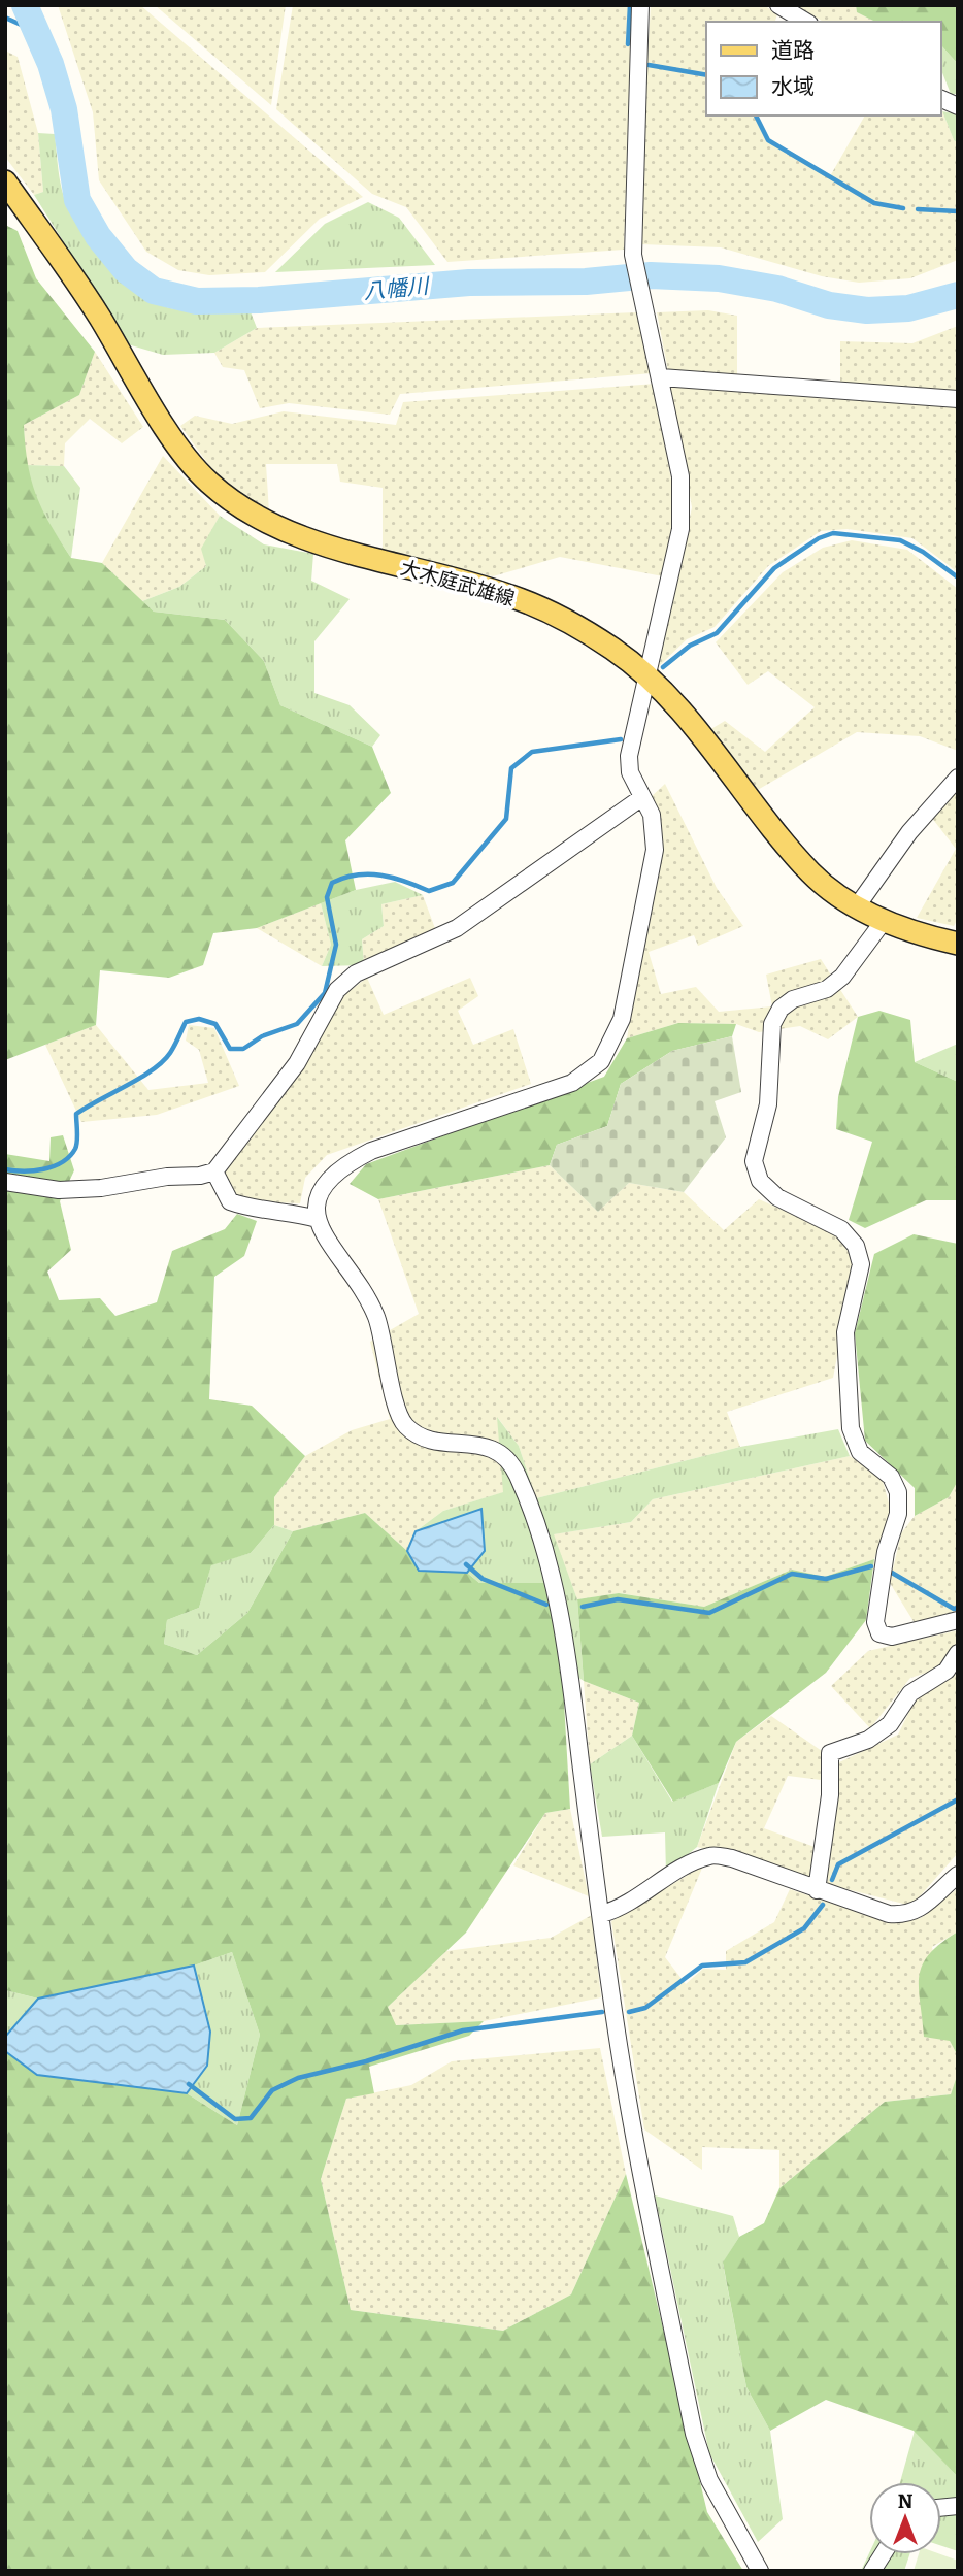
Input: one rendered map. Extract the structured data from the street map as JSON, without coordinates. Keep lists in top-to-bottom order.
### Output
{
  "streets": {
    "main road": ["大木庭武雄線"]
  },
  "water": ["八幡川"],
  "legend": ["道路", "水域"],
  "north": "top"
}
